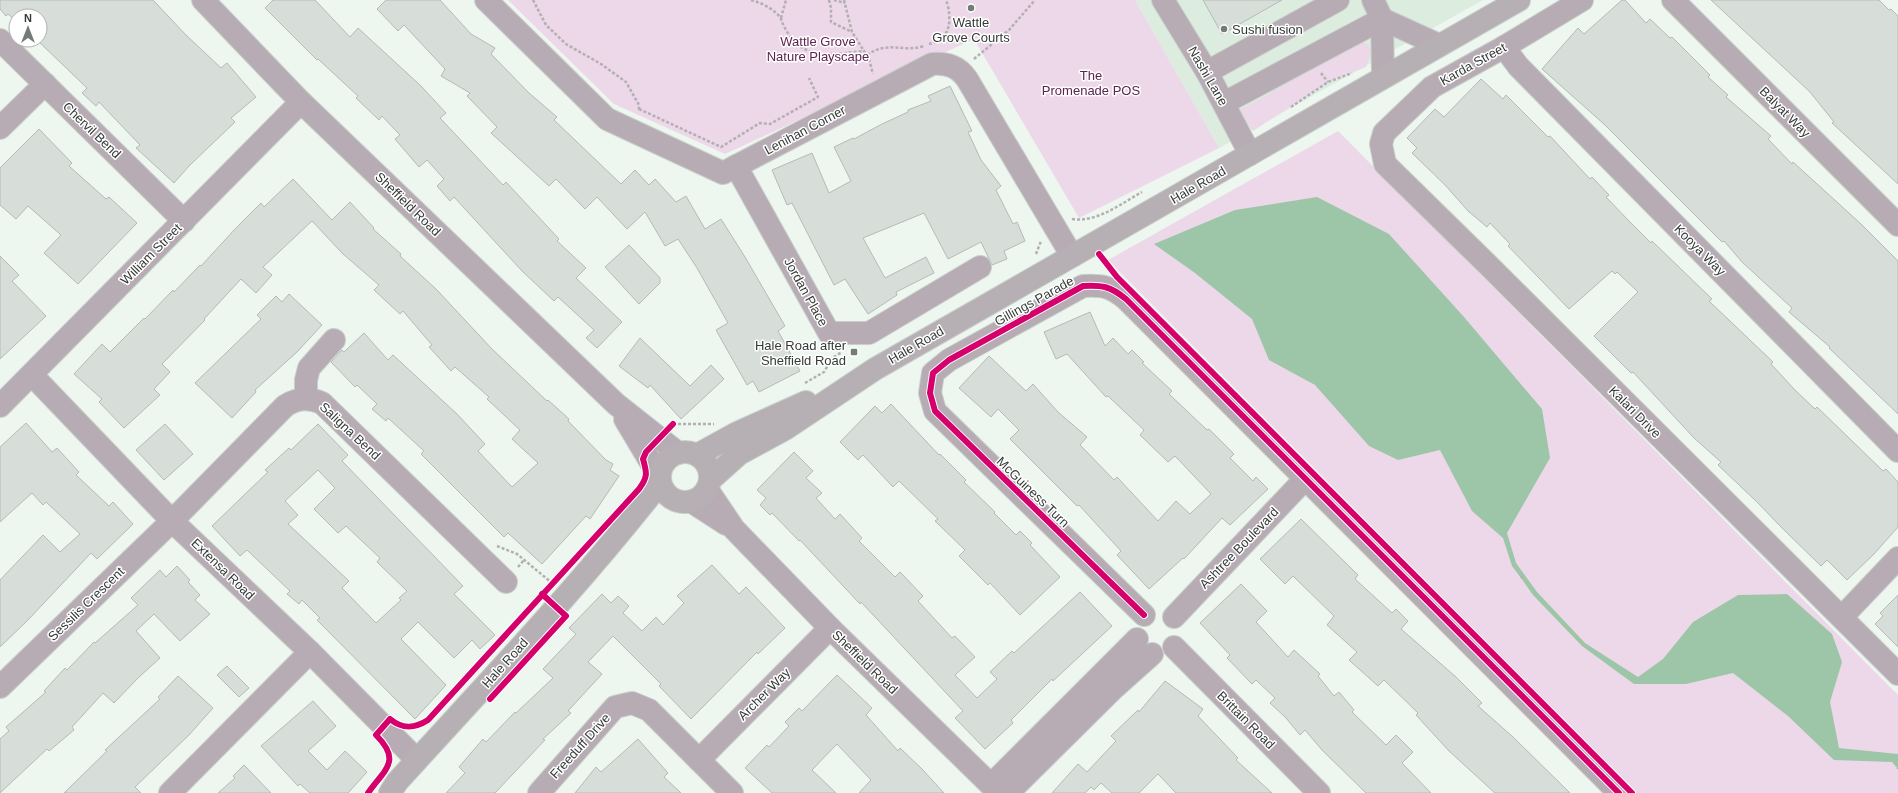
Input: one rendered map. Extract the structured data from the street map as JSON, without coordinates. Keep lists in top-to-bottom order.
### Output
{
  "streets": {
    "main road": ["Hale Road"],
    "street": [
      "Karda Street",
      "Nashi Lane",
      "Balyat Way",
      "Chervil Bend",
      "Lenihan Corner",
      "Sheffield Road",
      "Kooya Way",
      "William Street",
      "Jordan Place",
      "Gillings Parade",
      "Kalari Drive",
      "Saligna Bend",
      "McGuiness Turn",
      "Ashtree Boulevard",
      "Extensa Road",
      "Sessilis Crescent",
      "Archer Way",
      "Brittain Road",
      "Freeduff Drive"
    ]
  },
  "crossings": [
    ["Karda Street", "Kooya Way"],
    ["Karda Street", "Kalari Drive"],
    ["Nashi Lane", "Hale Road"],
    ["Chervil Bend", "William Street"],
    ["Lenihan Corner", "Jordan Place"],
    ["Hale Road", "Sheffield Road"],
    ["Hale Road", "Extensa Road"],
    ["Sheffield Road", "William Street"],
    ["Sheffield Road", "Archer Way"],
    ["William Street", "Extensa Road"],
    ["Gillings Parade", "McGuiness Turn"],
    ["Gillings Parade", "Ashtree Boulevard"],
    ["Saligna Bend", "Extensa Road"],
    ["Saligna Bend", "Sessilis Crescent"],
    ["McGuiness Turn", "Ashtree Boulevard"],
    ["McGuiness Turn", "Brittain Road"],
    ["Ashtree Boulevard", "Brittain Road"],
    ["Extensa Road", "Sessilis Crescent"],
    ["Archer Way", "Freeduff Drive"]
  ],
  "parks": ["Wattle Grove Nature Playscape", "The Promenade POS"],
  "places": {
    "other": ["Wattle Grove Courts", "Sushi fusion"],
    "transit": ["Hale Road after Sheffield Road"]
  },
  "north": "top"
}
